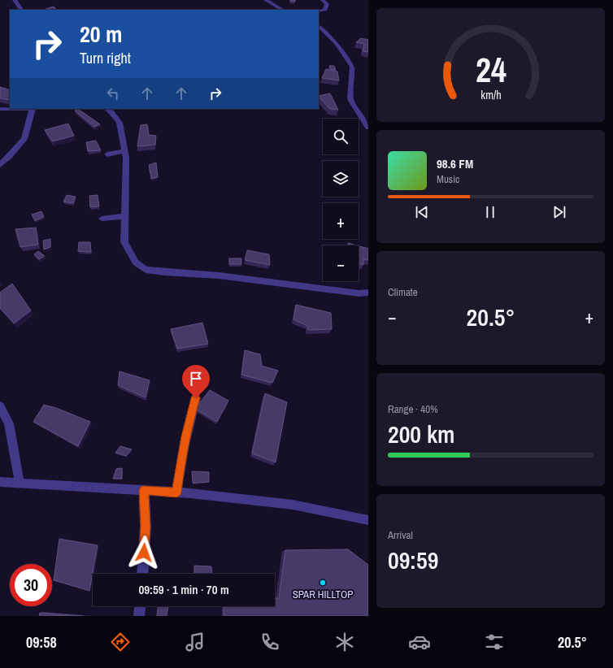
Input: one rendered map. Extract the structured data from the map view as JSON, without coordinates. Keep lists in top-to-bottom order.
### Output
{
  "places": ["SPAR HILLTOP"],
  "page": {
    "turn": ["20 m", "Turn right"],
    "map_buttons": ["+", "−"],
    "song": ["98.6 FM", "Music"],
    "tile": [
      "Climate",
      ["Range · 40%", "200 km"],
      ["Arrival", "09:59"]
    ],
    "heat": ["−", "20.5°", "+"],
    "limit": "30",
    "trip": "09:59 · 1 min · 70 m",
    "tabs": ["09:58", "20.5°"],
    "gauge": ["24", "km/h"]
  }
}
